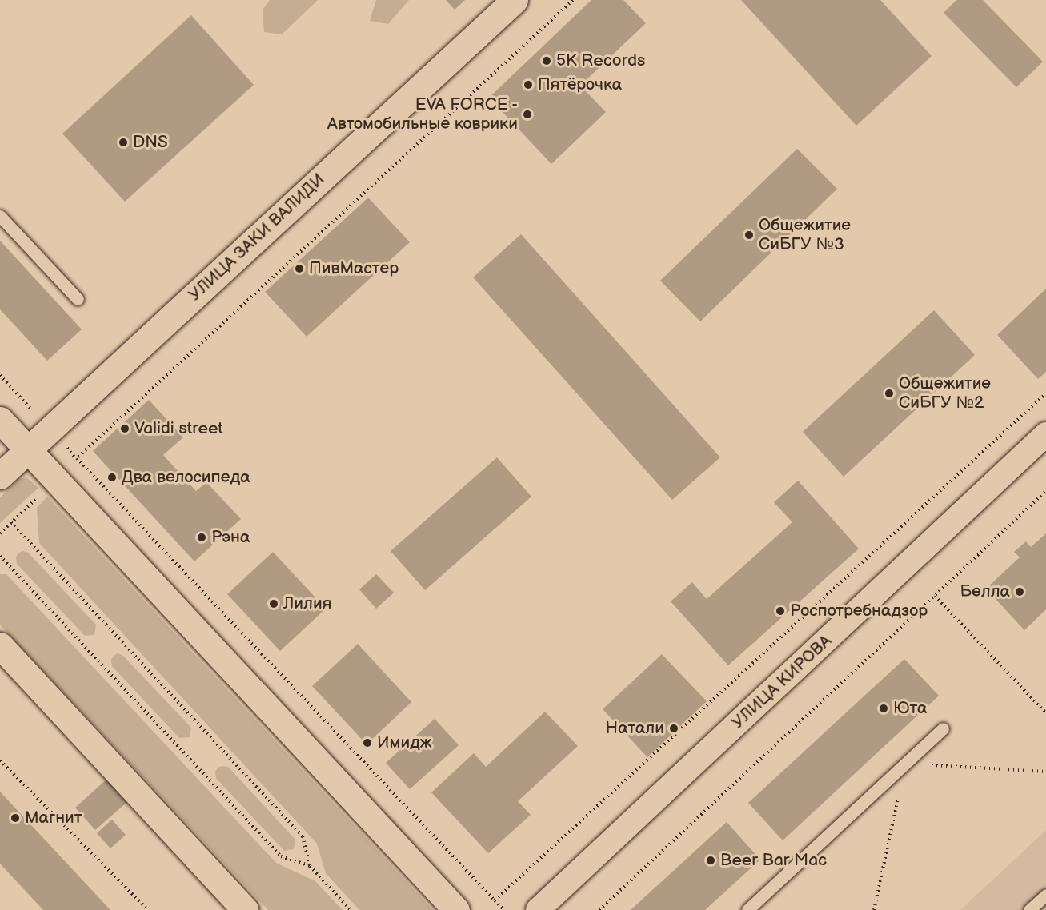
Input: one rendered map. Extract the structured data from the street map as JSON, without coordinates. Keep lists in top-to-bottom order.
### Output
{
  "streets": {
    "main road": ["УЛИЦА ЗАКИ ВАЛИДИ"],
    "street": ["УЛИЦА КИРОВА"]
  },
  "places": [
    "5K Records",
    "Пятёрочка",
    "EVA FORCE - Автомобильные коврики",
    "DNS",
    "Общежитие СиБГУ №3",
    "ПивМастер",
    "Общежитие СиБГУ №2",
    "Validi street",
    "Два велосипеда",
    "Рэна",
    "Белла",
    "Лилия",
    "Роспотребнадзор",
    "Юта",
    "Натали",
    "Имидж",
    "Магнит",
    "Beer Bar Mac"
  ]
}
